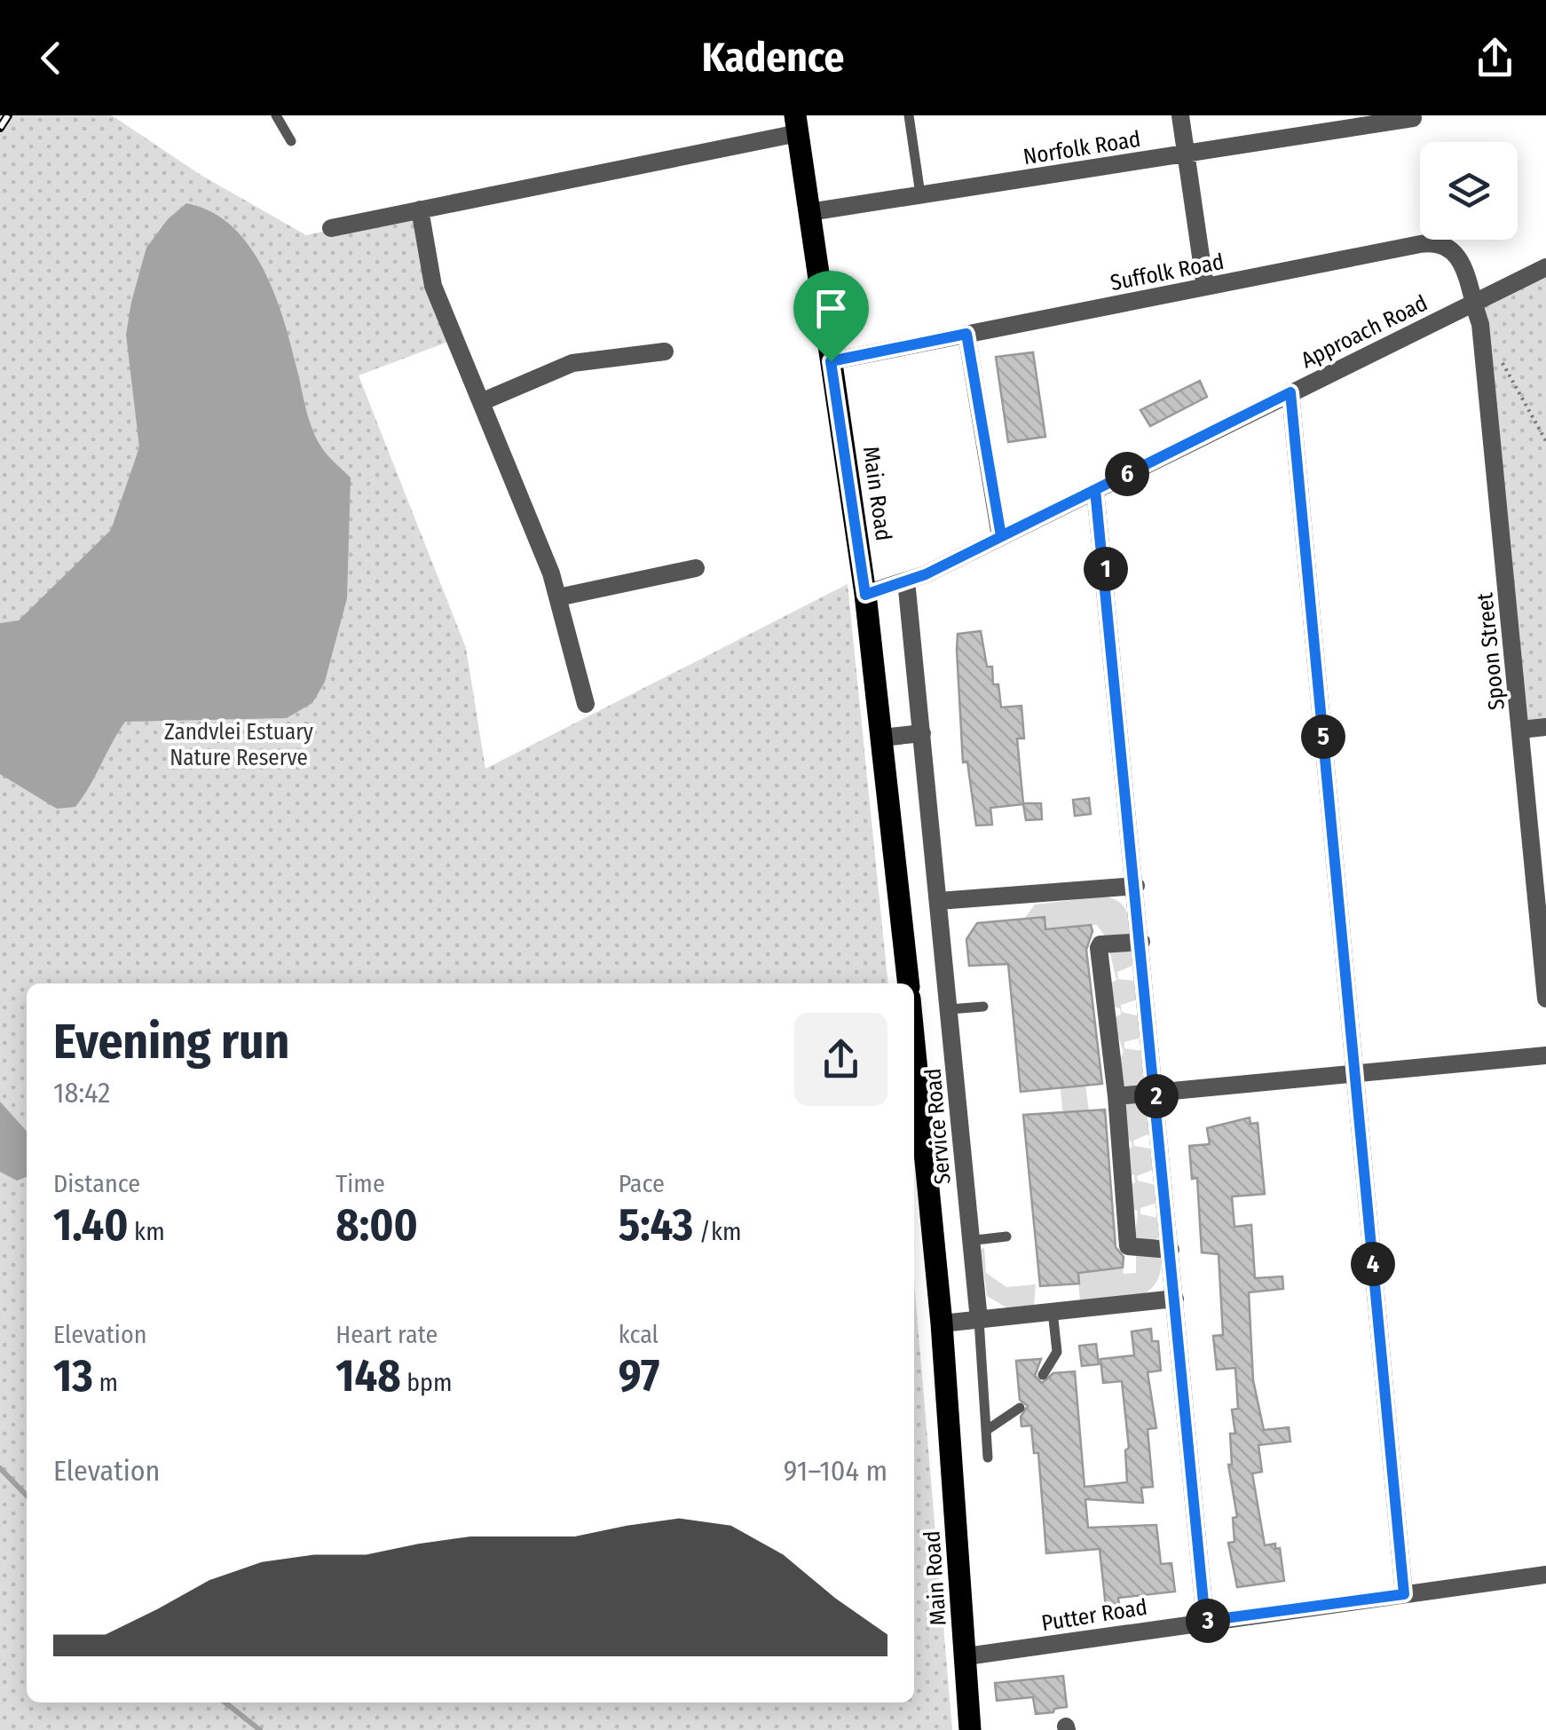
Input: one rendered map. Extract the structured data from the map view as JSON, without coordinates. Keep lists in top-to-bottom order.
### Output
{
  "streets": {
    "main road": ["Main Road"],
    "street": [
      "Norfolk Road",
      "Suffolk Road",
      "Approach Road",
      "Spoon Street",
      "Service Road",
      "Putter Road"
    ]
  },
  "crossings": [
    ["Norfolk Road", "Main Road"],
    ["Suffolk Road", "Approach Road"],
    ["Suffolk Road", "Main Road"],
    ["Suffolk Road", "Spoon Street"],
    ["Approach Road", "Main Road"],
    ["Approach Road", "Spoon Street"],
    ["Approach Road", "Service Road"],
    ["Main Road", "Putter Road"]
  ],
  "parks": ["Zandvlei Estuary Nature Reserve"],
  "page": {
    "header": "Kadence",
    "pins": [
      "6",
      "1",
      "5",
      "2",
      "4",
      "3"
    ],
    "heading": ["Evening run", "18:42"],
    "stats": [
      ["Distance", "1.40 km"],
      ["Time", "8:00"],
      ["Pace", "5:43 /km"],
      ["Elevation", "13 m"],
      ["Heart rate", "148 bpm"],
      ["kcal", "97"]
    ],
    "chart": ["Elevation", "91–104 m"]
  }
}
